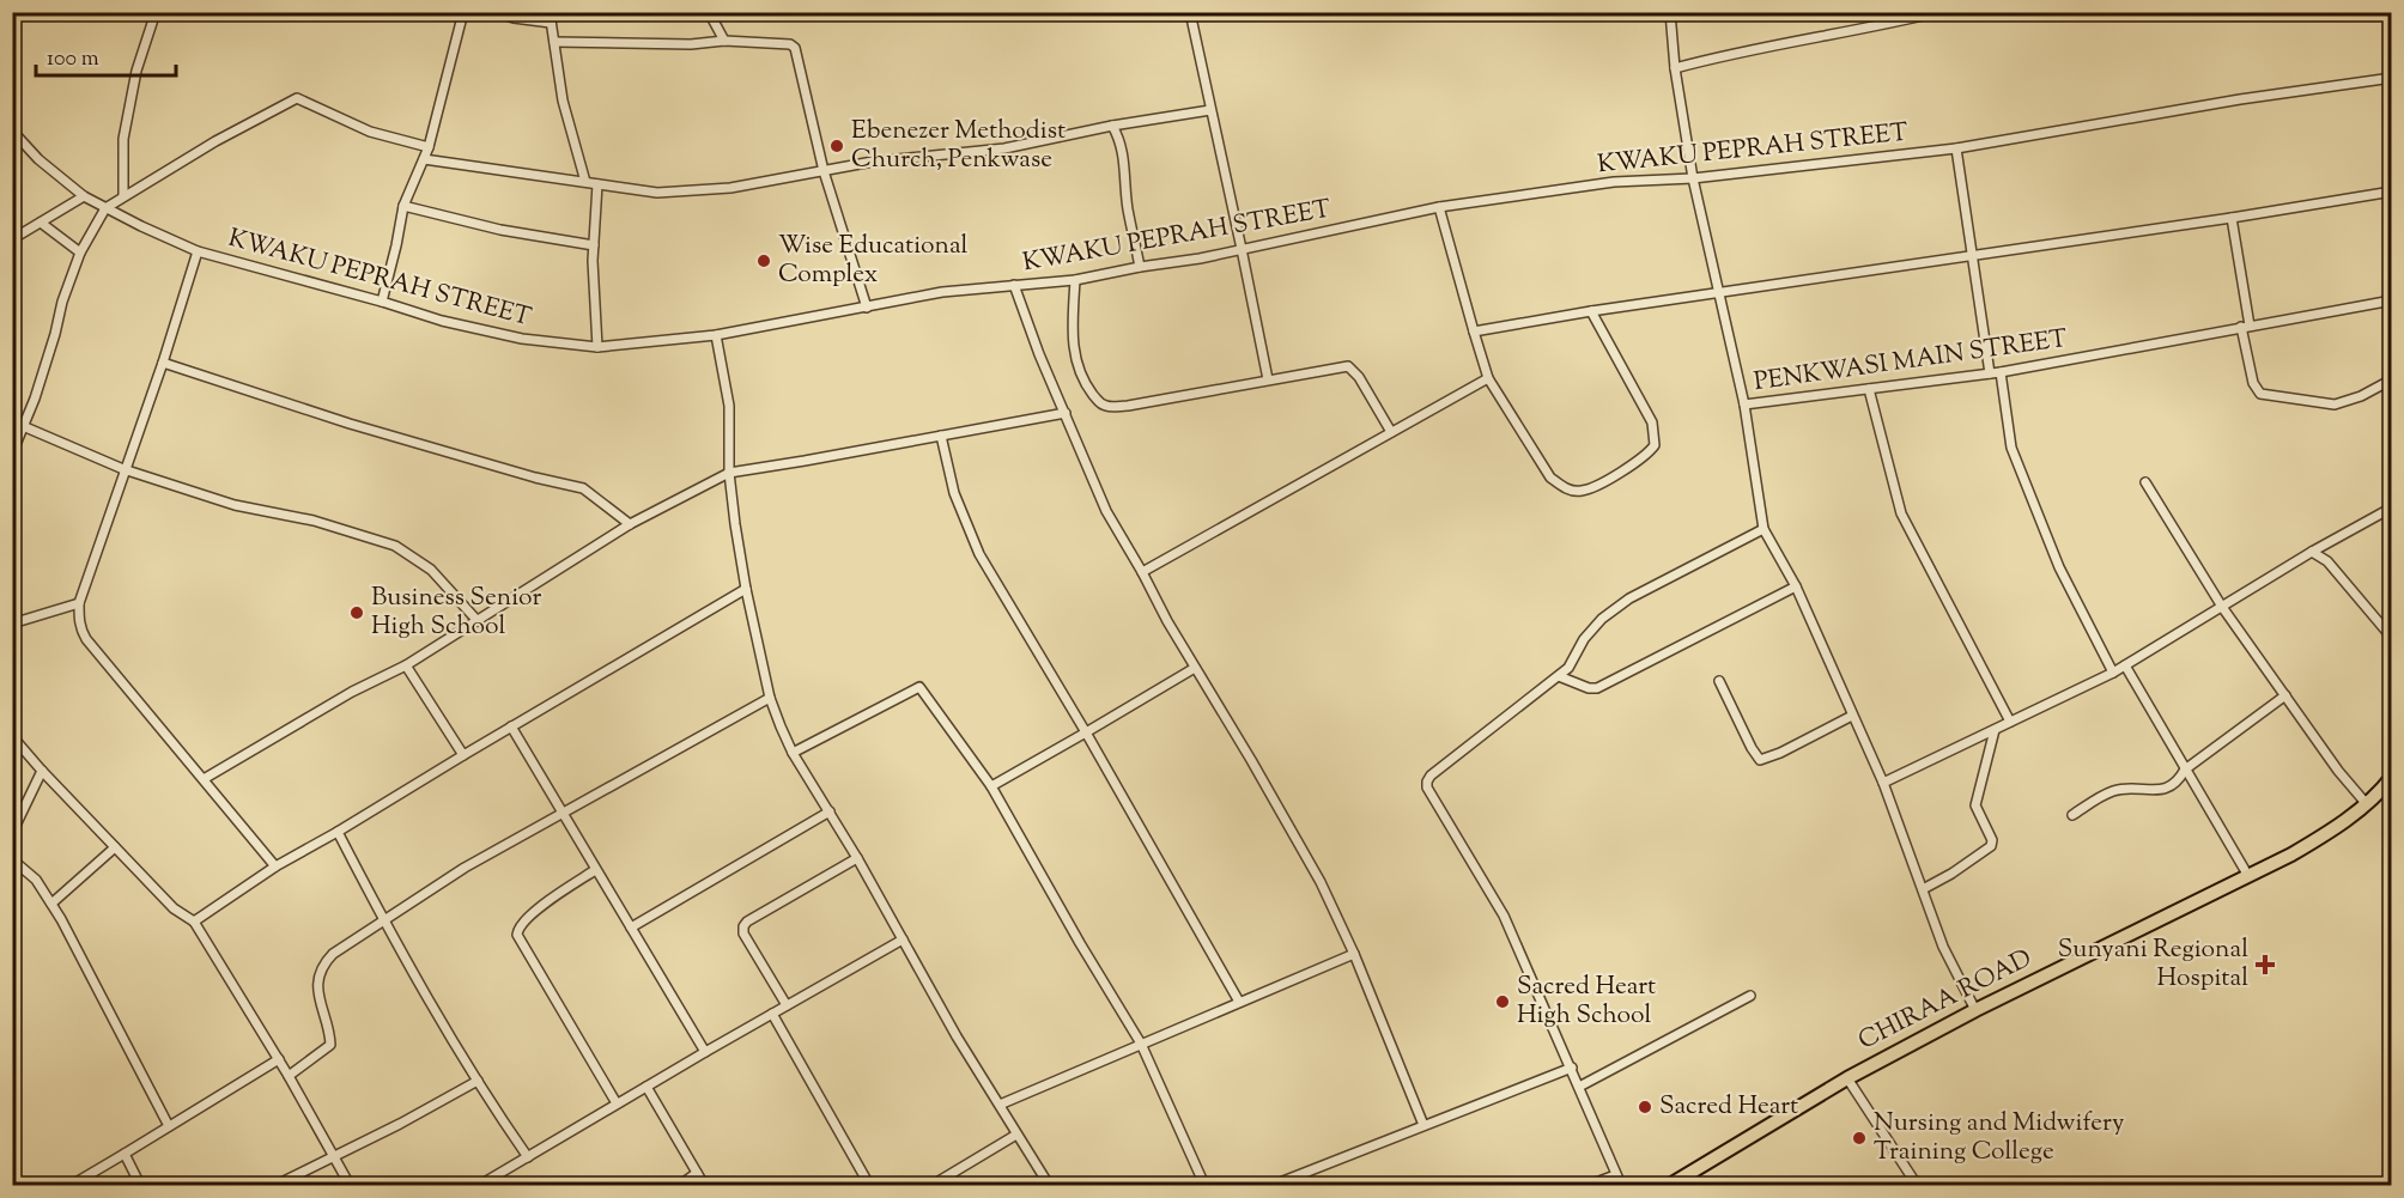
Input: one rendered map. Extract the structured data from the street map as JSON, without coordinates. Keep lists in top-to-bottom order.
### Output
{
  "streets": {
    "highway": ["CHIRAA ROAD"],
    "street": ["KWAKU PEPRAH STREET", "PENKWASI MAIN STREET"]
  },
  "crossings": [
    ["KWAKU PEPRAH STREET", "PENKWASI MAIN STREET"]
  ],
  "places": {
    "other": [
      "Ebenezer Methodist Church, Penkwase",
      "Wise Educational Complex",
      "Business Senior High School",
      "Sacred Heart High School",
      "Sacred Heart",
      "Nursing and Midwifery Training College"
    ],
    "health": ["Sunyani Regional Hospital"]
  },
  "scale_bar": "100 m"
}
